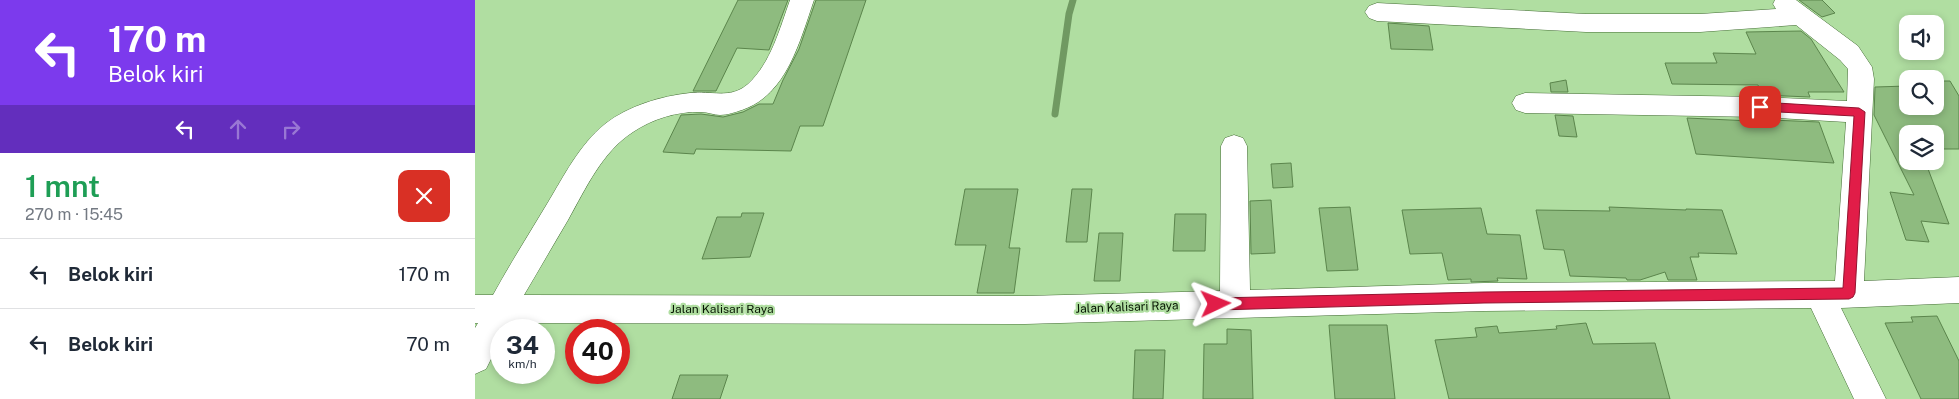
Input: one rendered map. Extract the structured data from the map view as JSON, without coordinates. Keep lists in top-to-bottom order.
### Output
{
  "streets": {
    "street": ["Jalan Kalisari Raya"]
  },
  "page": {
    "turn": ["170 m", "Belok kiri"],
    "heading": ["1 mnt", "270 m · 15:45"],
    "list": [
      {
        "name": "Belok kiri",
        "value": "170 m"
      },
      {
        "name": "Belok kiri",
        "value": "70 m"
      }
    ],
    "speed": "34 km/h",
    "limit": "40"
  }
}
